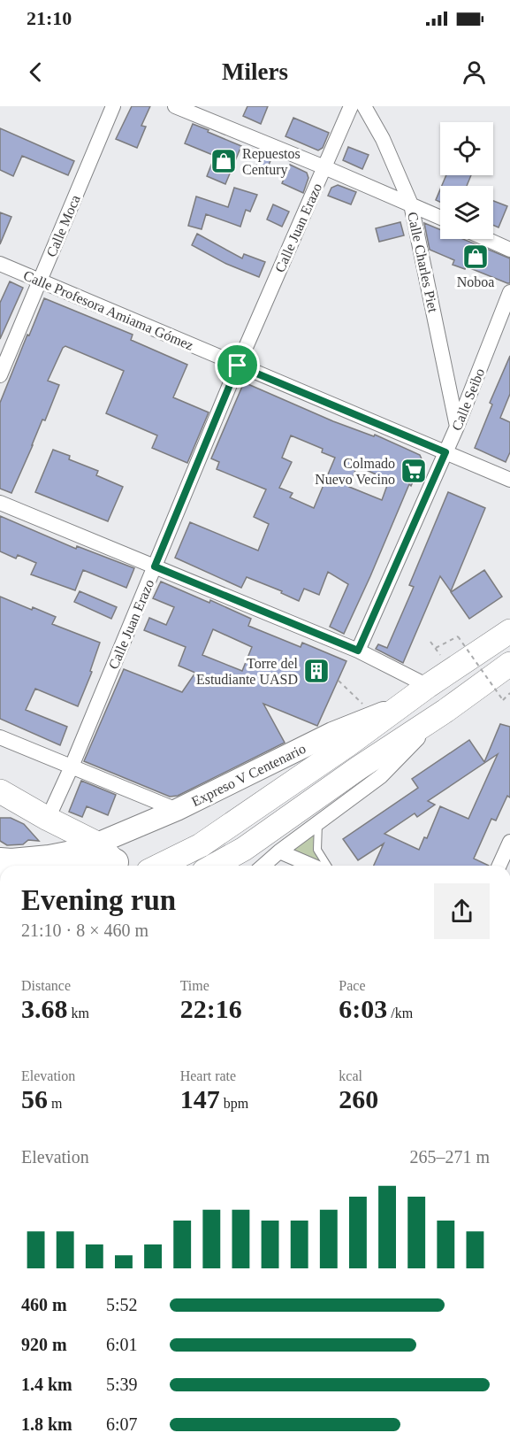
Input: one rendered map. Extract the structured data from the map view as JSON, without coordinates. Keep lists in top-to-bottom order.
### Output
{
  "streets": {
    "main road": ["Expreso V Centenario"],
    "street": [
      "Calle Moca",
      "Calle Juan Erazo",
      "Calle Charles Piet",
      "Calle Profesora Amiama Gómez",
      "Calle Seibo"
    ]
  },
  "crossings": [
    ["Calle Moca", "Calle Profesora Amiama Gómez"],
    ["Calle Juan Erazo", "Calle Profesora Amiama Gómez"],
    ["Calle Charles Piet", "Calle Seibo"],
    ["Calle Profesora Amiama Gómez", "Calle Seibo"]
  ],
  "places": {
    "shop": ["Repuestos Century", "Noboa"],
    "supermarket": ["Colmado Nuevo Vecino"],
    "building": ["Torre del Estudiante UASD"]
  },
  "page": {
    "status": "21:10",
    "header": "Milers",
    "heading": ["Evening run", "21:10 · 8 × 460 m"],
    "stats": [
      ["Distance", "3.68 km"],
      ["Time", "22:16"],
      ["Pace", "6:03 /km"],
      ["Elevation", "56 m"],
      ["Heart rate", "147 bpm"],
      ["kcal", "260"]
    ],
    "chart": ["Elevation", "265–271 m"],
    "list": [
      {
        "name": "460 m",
        "note": "5:52"
      },
      {
        "name": "920 m",
        "note": "6:01"
      },
      {
        "name": "1.4 km",
        "note": "5:39"
      },
      {
        "name": "1.8 km",
        "note": "6:07"
      }
    ]
  }
}
